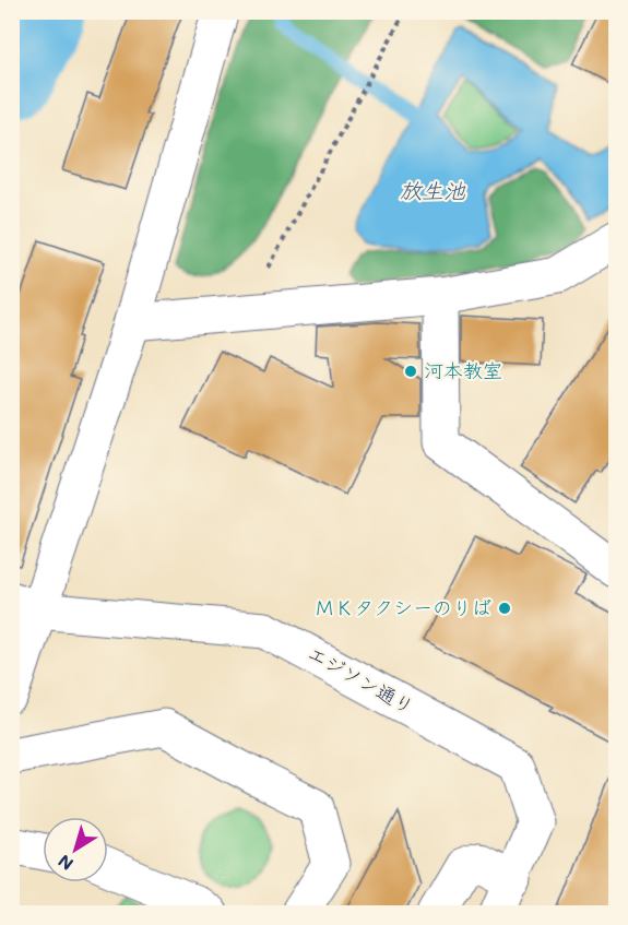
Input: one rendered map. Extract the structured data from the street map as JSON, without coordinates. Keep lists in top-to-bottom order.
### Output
{
  "streets": {
    "street": ["エジソン通り"]
  },
  "water": ["放生池"],
  "places": ["河本教室", "ＭＫタクシーのりば"],
  "north": "bottom left"
}
